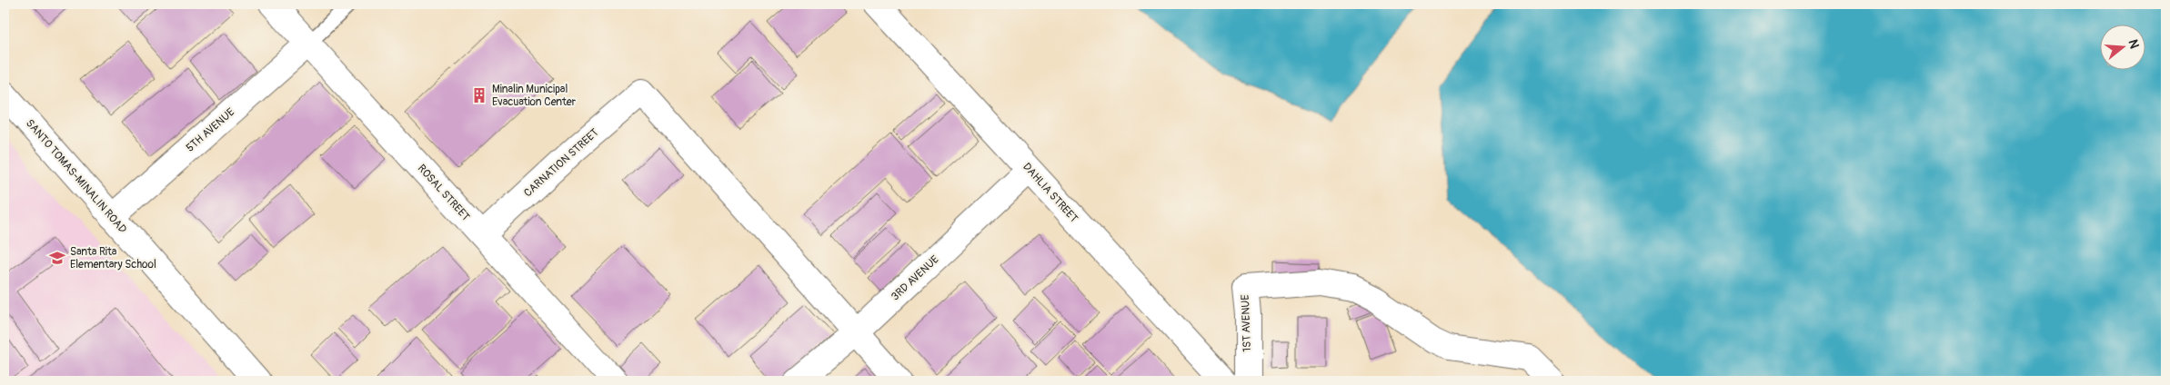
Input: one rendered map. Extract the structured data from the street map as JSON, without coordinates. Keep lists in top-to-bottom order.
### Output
{
  "streets": {
    "street": [
      "5TH AVENUE",
      "CARNATION STREET",
      "SANTO TOMAS-MINALIN ROAD",
      "ROSAL STREET",
      "DAHLIA STREET",
      "3RD AVENUE",
      "1ST AVENUE"
    ]
  },
  "crossings": [
    ["5TH AVENUE", "SANTO TOMAS-MINALIN ROAD"],
    ["5TH AVENUE", "ROSAL STREET"],
    ["CARNATION STREET", "ROSAL STREET"],
    ["CARNATION STREET", "3RD AVENUE"],
    ["DAHLIA STREET", "3RD AVENUE"]
  ],
  "places": {
    "building": ["Minalin Municipal Evacuation Center"],
    "school or university": ["Santa Rita Elementary School"]
  },
  "north": "right"
}
